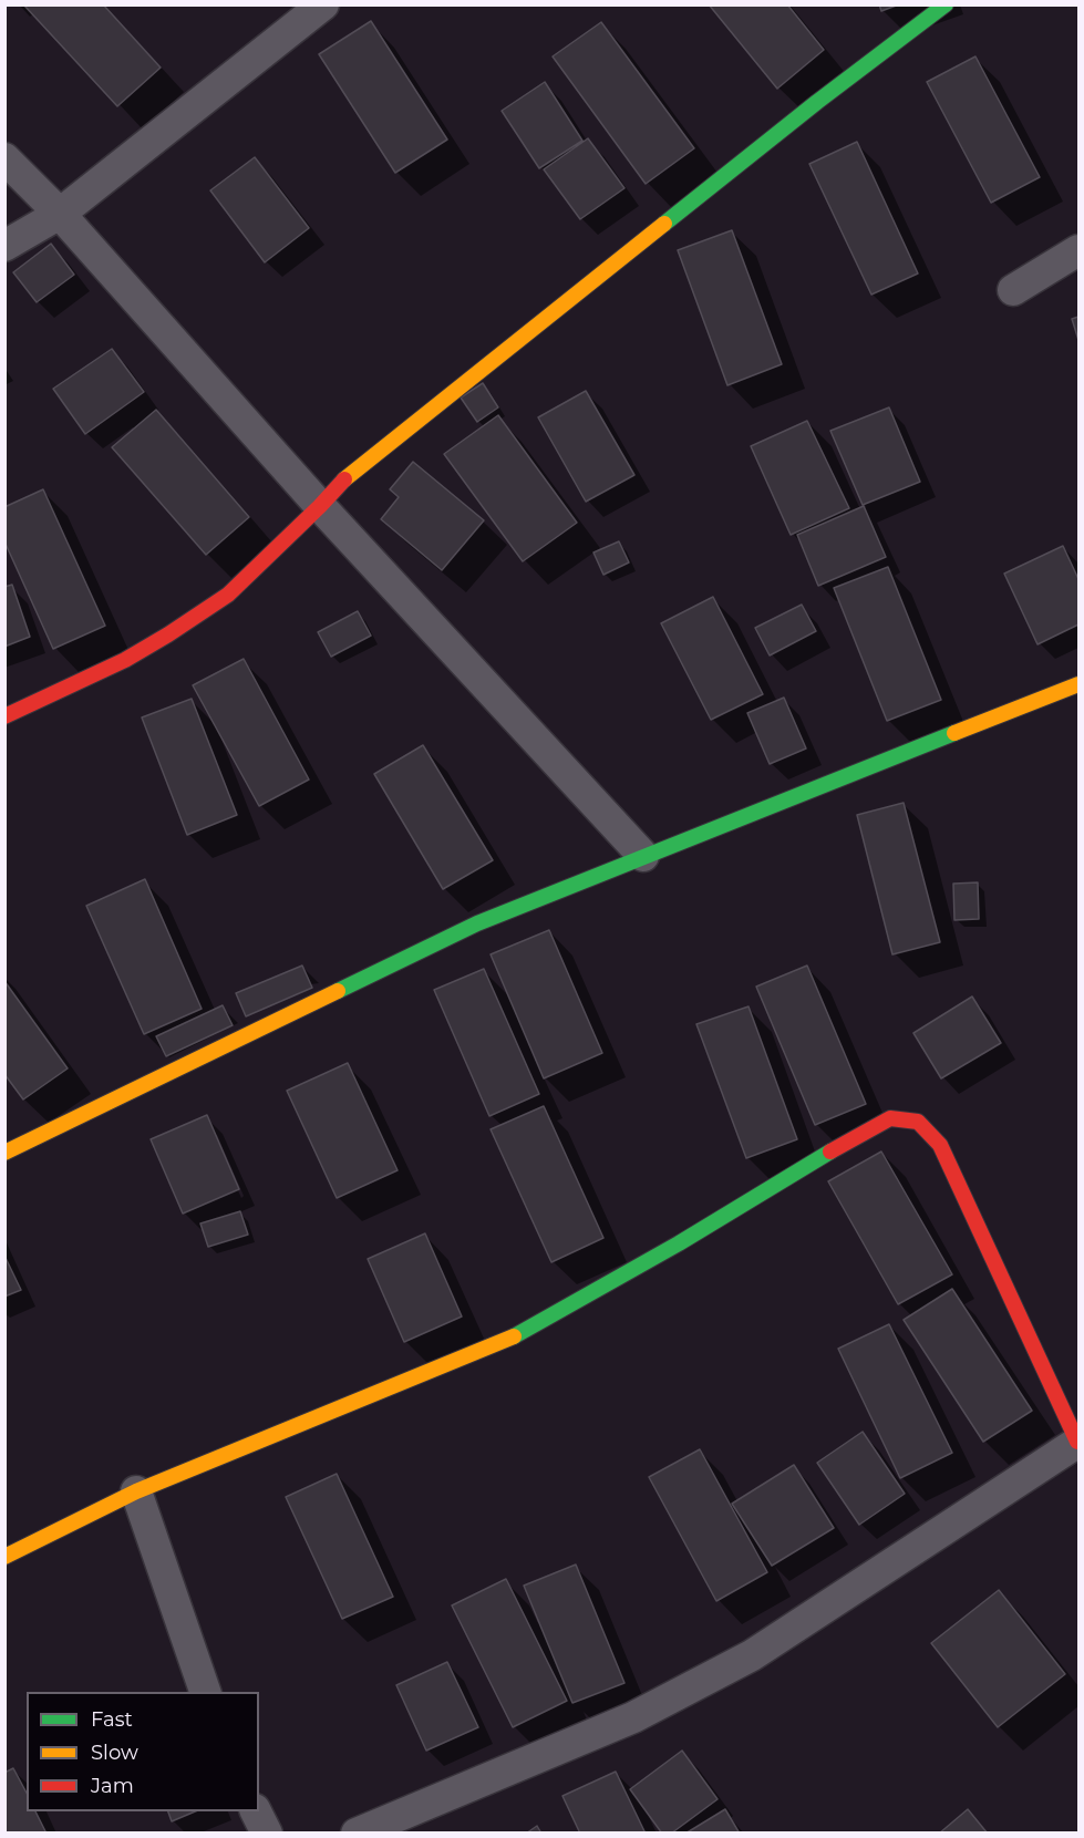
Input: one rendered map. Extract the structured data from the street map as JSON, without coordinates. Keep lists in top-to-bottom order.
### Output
{
  "legend": ["Fast", "Slow", "Jam"]
}
